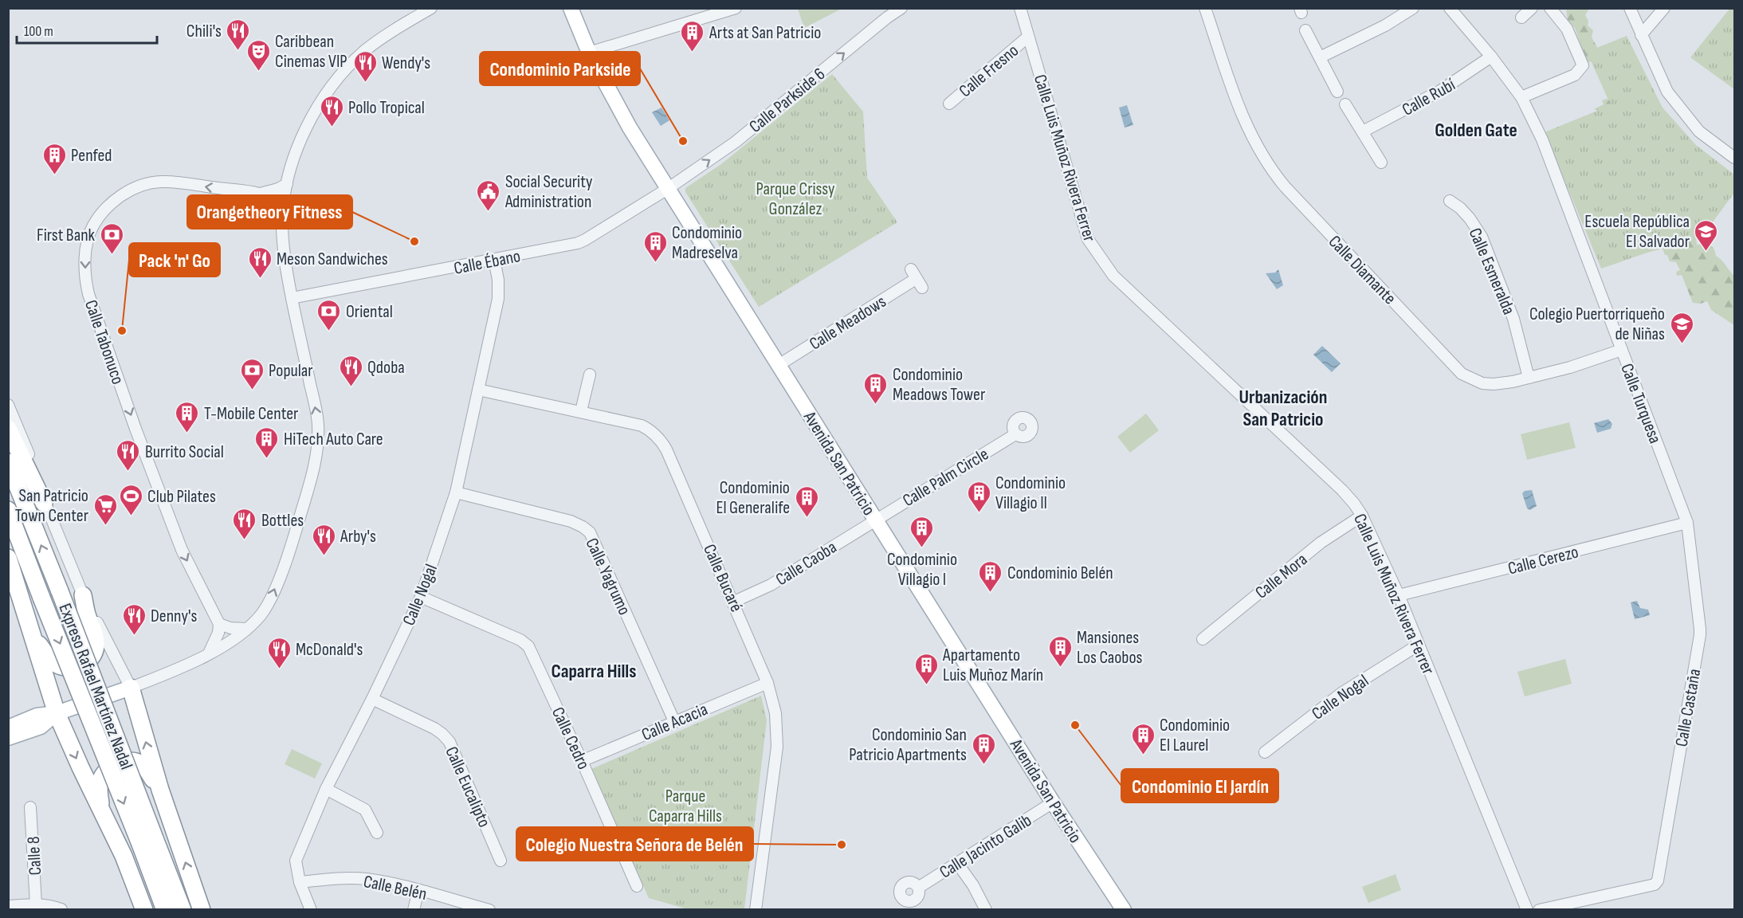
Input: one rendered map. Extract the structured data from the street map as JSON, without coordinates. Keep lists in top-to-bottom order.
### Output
{
  "streets": {
    "highway": ["Expreso Rafael Martínez Nadal"],
    "main road": ["Avenida San Patricio"],
    "street": [
      "Calle Fresno",
      "Calle Rubí",
      "Calle Parkside 6",
      "Calle Luis Muñoz Rivera Ferrer",
      "Calle Ébano",
      "Calle Diamante",
      "Calle Esmeralda",
      "Calle Meadows",
      "Calle Tabonuco",
      "Calle Turquesa",
      "Calle Palm Circle",
      "Calle Cerezo",
      "Calle Caoba",
      "Calle Mora",
      "Calle Yagrumo",
      "Calle Bucaré",
      "Calle Nogal",
      "Calle Castaña",
      "Calle Acacia",
      "Calle Cedro",
      "Calle Eucalipto",
      "Calle Jacinto Galib",
      "Calle 8",
      "Calle Belén"
    ]
  },
  "crossings": [
    ["Calle Fresno", "Calle Luis Muñoz Rivera Ferrer"],
    ["Calle Rubí", "Calle Turquesa"],
    ["Calle Parkside 6", "Calle Ébano"],
    ["Calle Parkside 6", "Avenida San Patricio"],
    ["Calle Luis Muñoz Rivera Ferrer", "Calle Cerezo"],
    ["Calle Luis Muñoz Rivera Ferrer", "Calle Mora"],
    ["Calle Luis Muñoz Rivera Ferrer", "Calle Nogal"],
    ["Calle Ébano", "Avenida San Patricio"],
    ["Calle Ébano", "Calle Nogal"],
    ["Calle Diamante", "Calle Esmeralda"],
    ["Calle Diamante", "Calle Turquesa"],
    ["Calle Meadows", "Avenida San Patricio"],
    ["Calle Turquesa", "Calle Cerezo"],
    ["Calle Turquesa", "Calle Castaña"],
    ["Avenida San Patricio", "Calle Palm Circle"],
    ["Avenida San Patricio", "Calle Caoba"],
    ["Avenida San Patricio", "Calle Jacinto Galib"],
    ["Calle Palm Circle", "Calle Caoba"],
    ["Calle Cerezo", "Calle Castaña"],
    ["Calle Caoba", "Calle Bucaré"],
    ["Calle Yagrumo", "Calle Nogal"],
    ["Calle Yagrumo", "Calle Acacia"],
    ["Calle Bucaré", "Calle Nogal"],
    ["Calle Bucaré", "Calle Acacia"],
    ["Calle Nogal", "Calle Cedro"],
    ["Calle Nogal", "Calle Eucalipto"],
    ["Calle Nogal", "Calle Belén"],
    ["Calle Acacia", "Calle Cedro"]
  ],
  "one_way": ["Calle Parkside 6"],
  "districts": ["Golden Gate", "Urbanización San Patricio", "Caparra Hills"],
  "parks": ["Parque Crissy González", "Parque Caparra Hills"],
  "places": {
    "restaurant": [
      "Chili's",
      "Wendy's",
      "Pollo Tropical",
      "Meson Sandwiches",
      "Qdoba",
      "Burrito Social",
      "Bottles",
      "Arby's",
      "Denny's",
      "McDonald's"
    ],
    "building": [
      "Arts at San Patricio",
      "Penfed",
      "Condominio Madreselva",
      "Condominio Meadows Tower",
      "T-Mobile Center",
      "HiTech Auto Care",
      "Condominio Villagio II",
      "Condominio El Generalife",
      "Condominio Villagio I",
      "Condominio Belén",
      "Mansiones Los Caobos",
      "Apartamento Luis Muñoz Marín",
      "Condominio El Laurel",
      "Condominio San Patricio Apartments"
    ],
    "theatre": ["Caribbean Cinemas VIP"],
    "other": [
      "Condominio Parkside",
      "Orangetheory Fitness",
      "Pack 'n' Go",
      "Condominio El Jardín",
      "Colegio Nuestra Señora de Belén"
    ],
    "public building": ["Social Security Administration"],
    "school or university": ["Escuela República El Salvador", "Colegio Puertorriqueño de Niñas"],
    "bank": ["First Bank", "Oriental", "Popular"],
    "sports": ["Club Pilates"],
    "supermarket": ["San Patricio Town Center"]
  },
  "scale_bar": "100 m"
}
